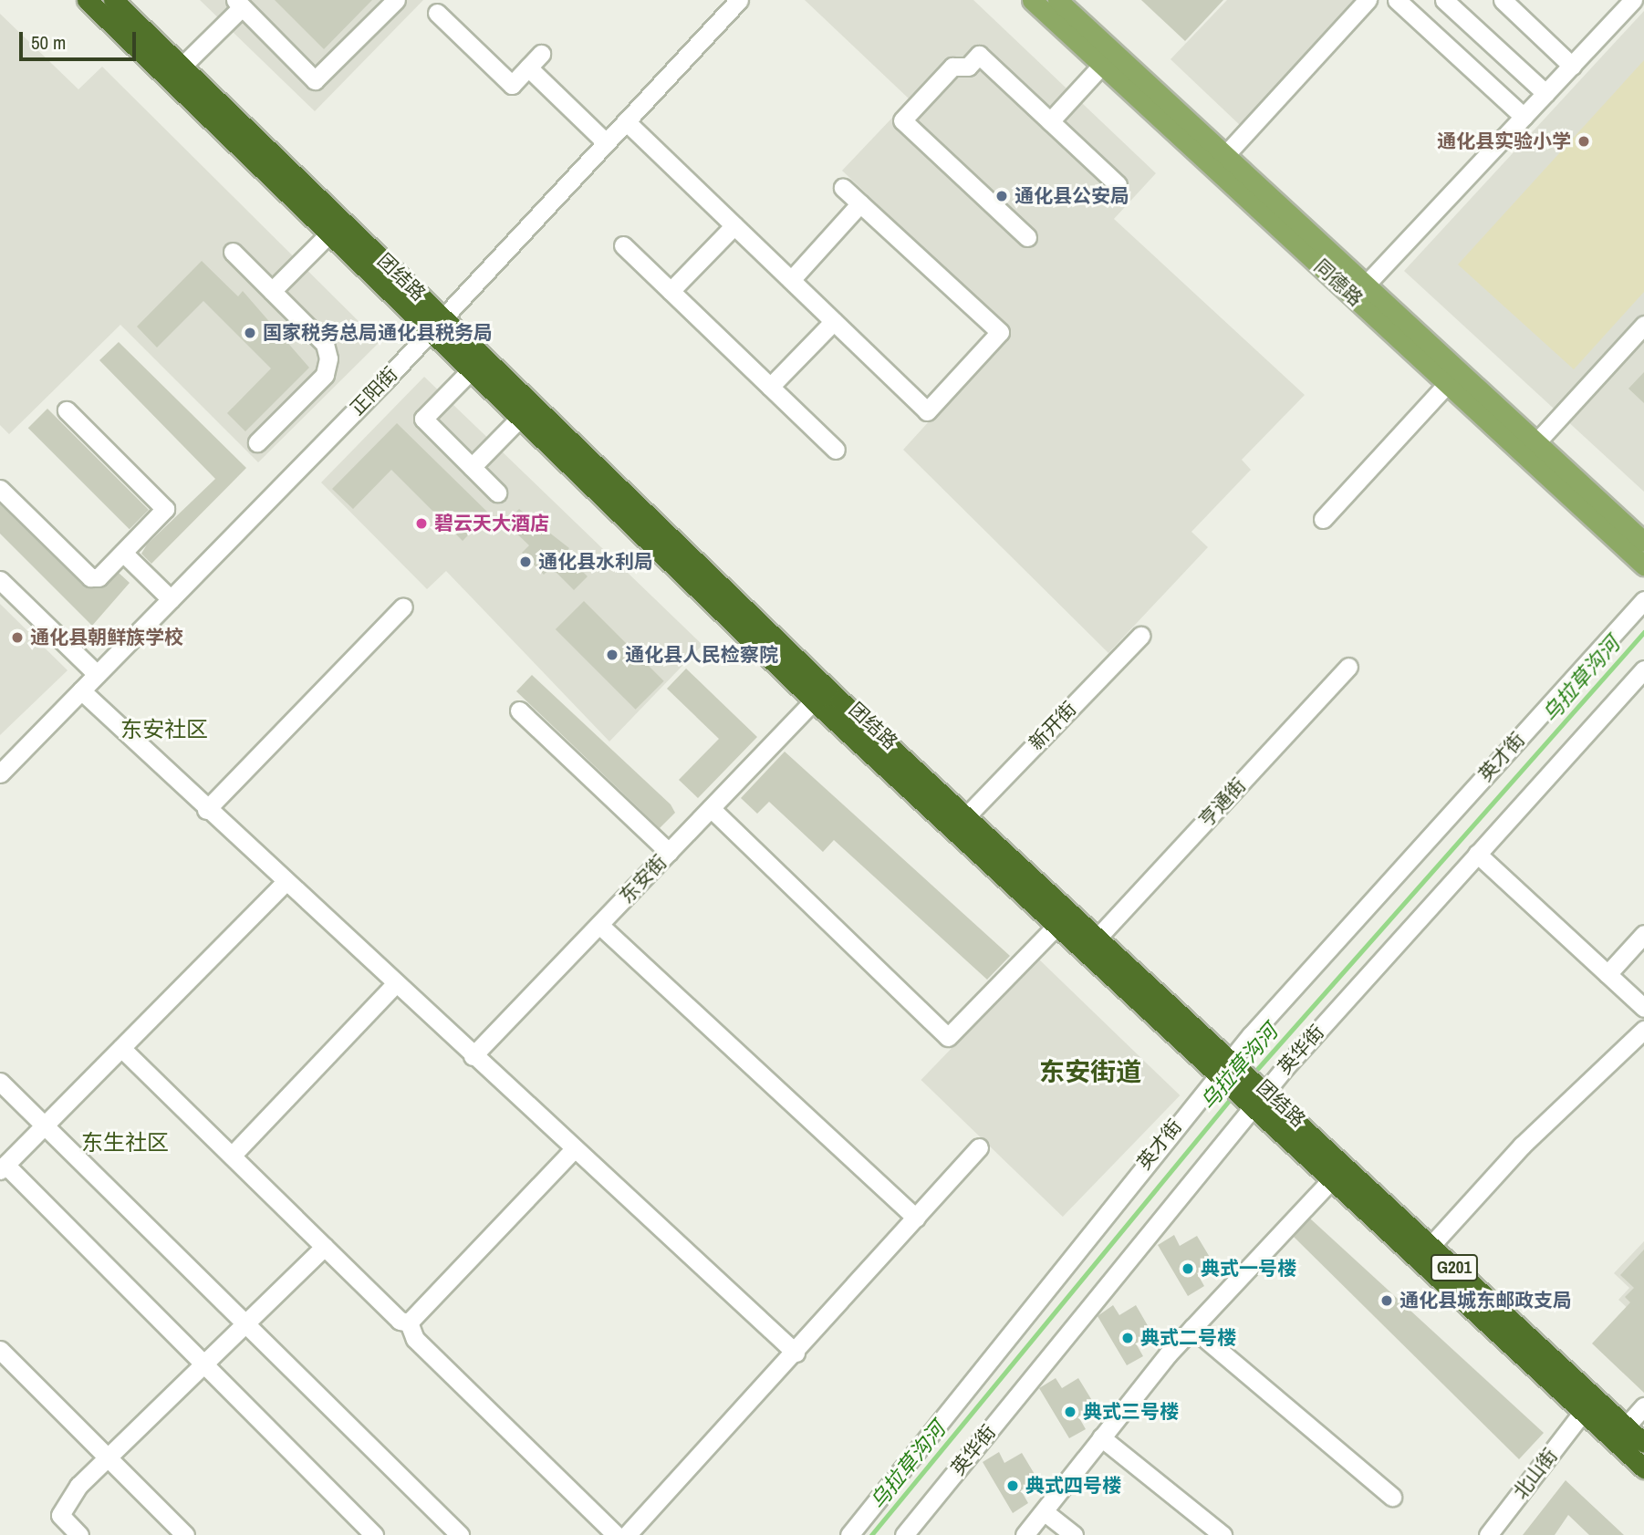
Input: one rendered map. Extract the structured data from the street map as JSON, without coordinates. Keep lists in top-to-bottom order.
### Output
{
  "streets": {
    "highway": ["团结路", "G201"],
    "main road": ["同德路"],
    "street": [
      "正阳街",
      "新开街",
      "英才街",
      "亨通街",
      "东安街",
      "英华街",
      "北山街"
    ]
  },
  "crossings": [
    ["团结路", "正阳街"],
    ["团结路", "新开街"],
    ["团结路", "英才街"],
    ["团结路", "亨通街"],
    ["团结路", "东安街"],
    ["团结路", "英华街"],
    ["团结路", "北山街"]
  ],
  "districts": ["东安社区", "东安街道", "东生社区"],
  "water": ["乌拉草沟河"],
  "places": [
    "通化县实验小学",
    "通化县公安局",
    "国家税务总局通化县税务局",
    "碧云天大酒店",
    "通化县水利局",
    "通化县朝鲜族学校",
    "通化县人民检察院",
    "典式一号楼",
    "通化县城东邮政支局",
    "典式二号楼",
    "典式三号楼",
    "典式四号楼"
  ],
  "scale_bar": "50 m"
}
